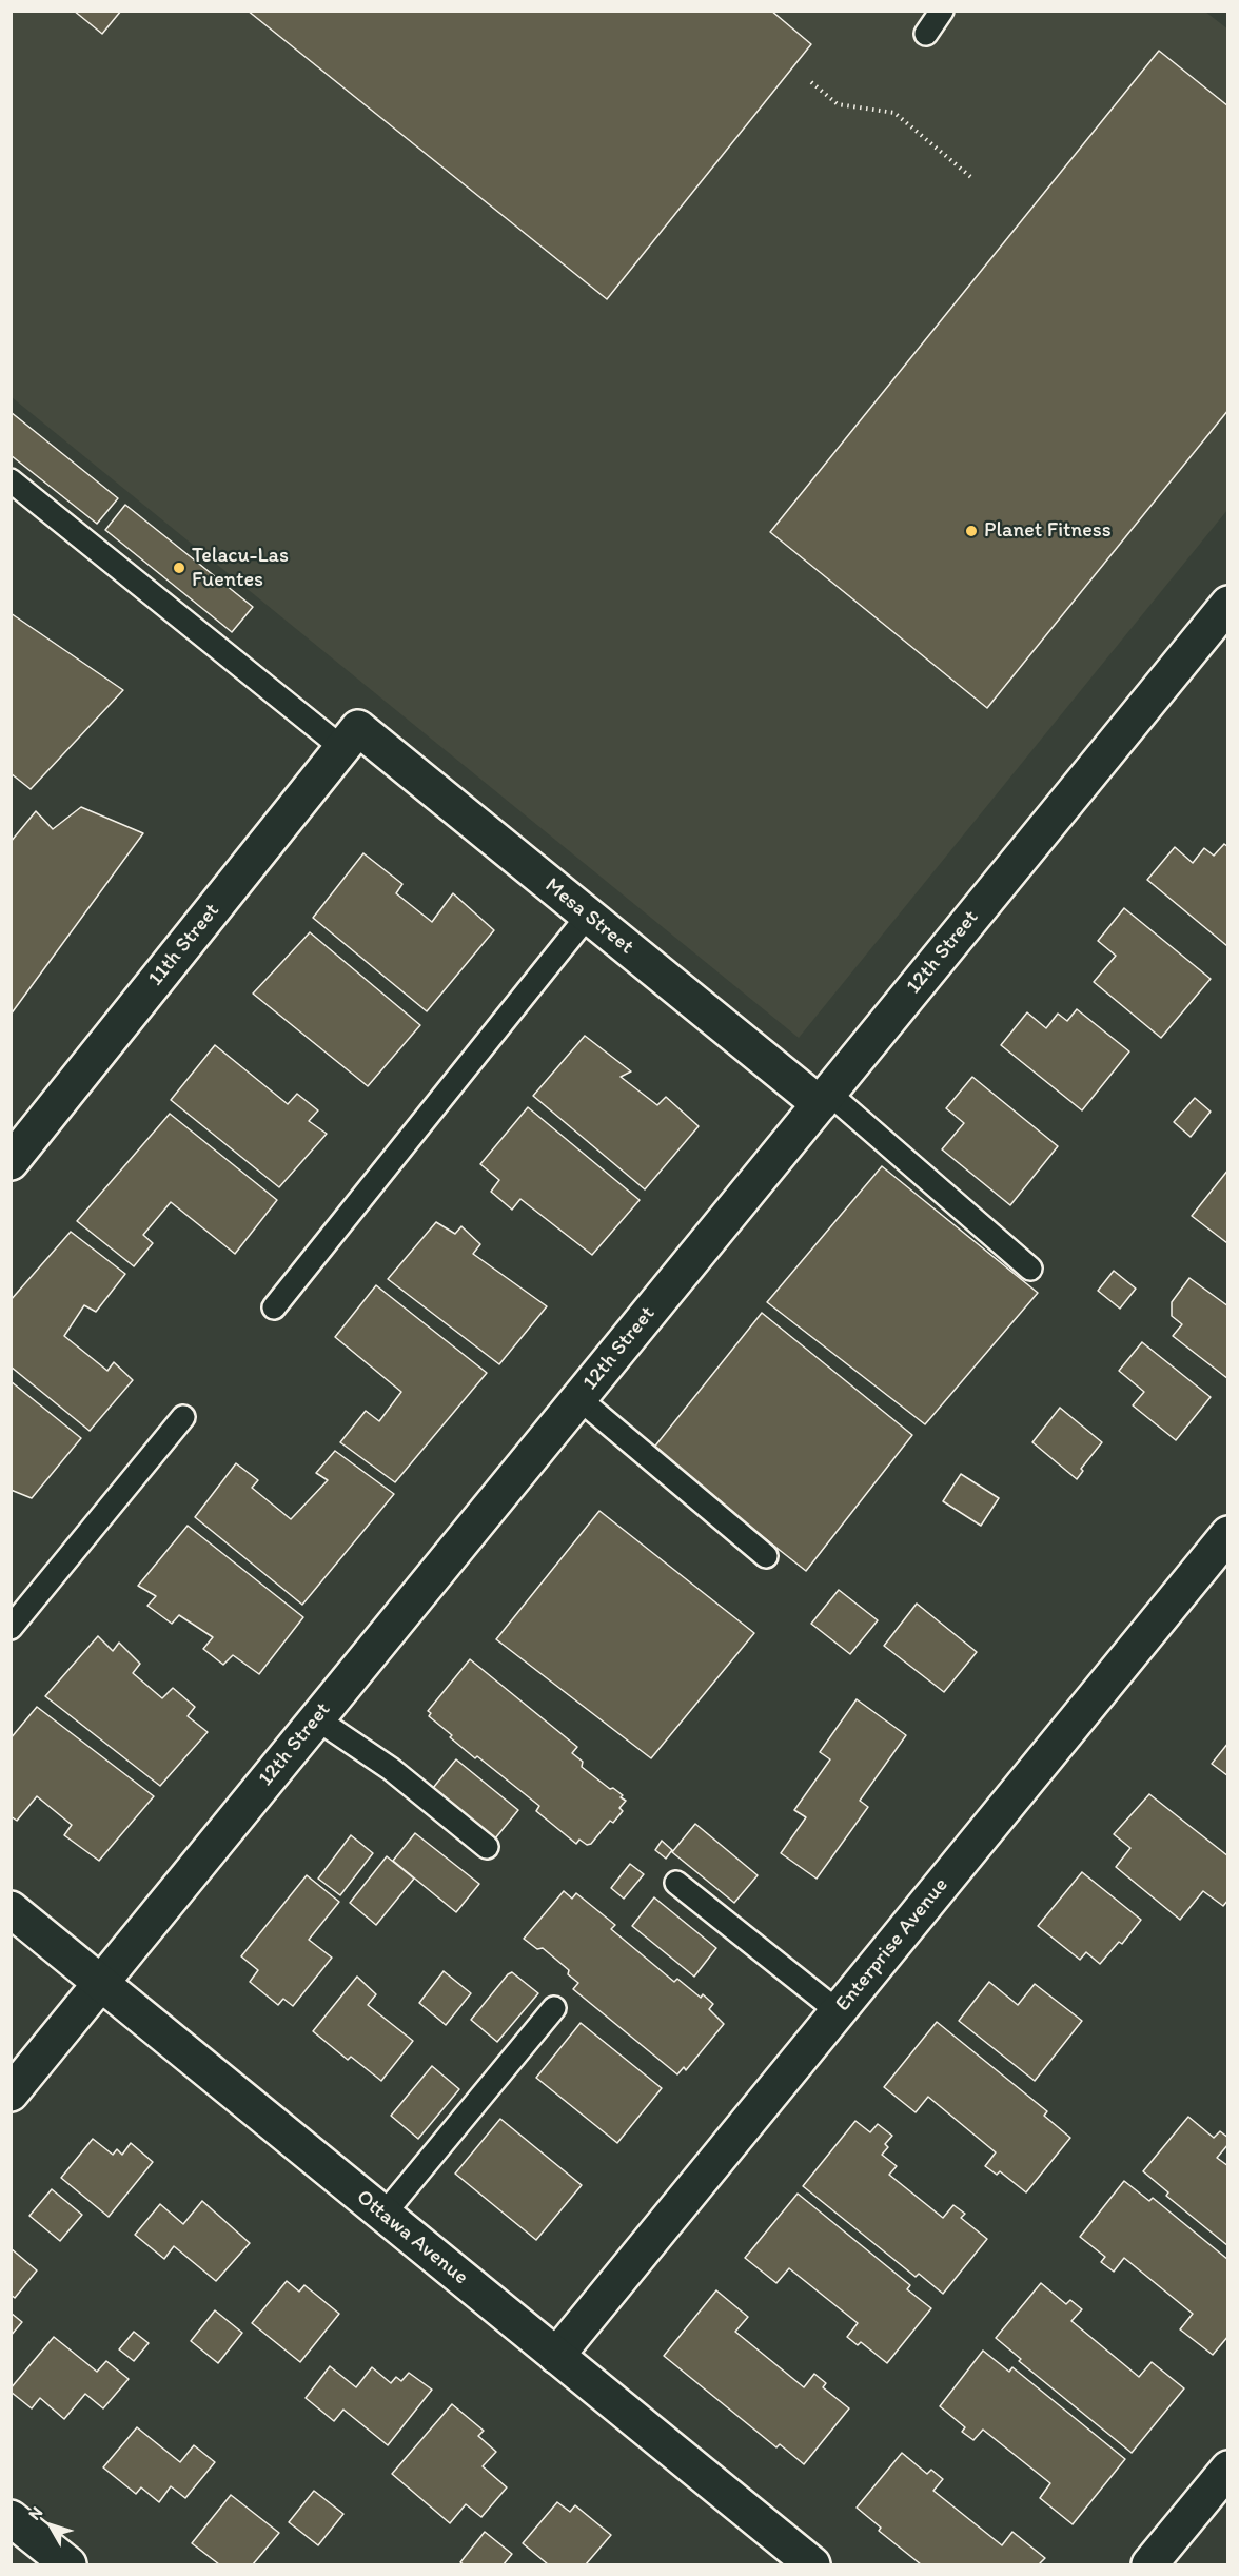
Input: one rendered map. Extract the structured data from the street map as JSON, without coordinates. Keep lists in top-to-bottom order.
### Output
{
  "streets": {
    "street": [
      "Mesa Street",
      "11th Street",
      "12th Street",
      "Enterprise Avenue",
      "Ottawa Avenue"
    ]
  },
  "crossings": [
    ["Mesa Street", "11th Street"],
    ["Mesa Street", "12th Street"],
    ["12th Street", "Ottawa Avenue"],
    ["Enterprise Avenue", "Ottawa Avenue"]
  ],
  "places": ["Planet Fitness", "Telacu-Las Fuentes"],
  "north": "top left"
}
